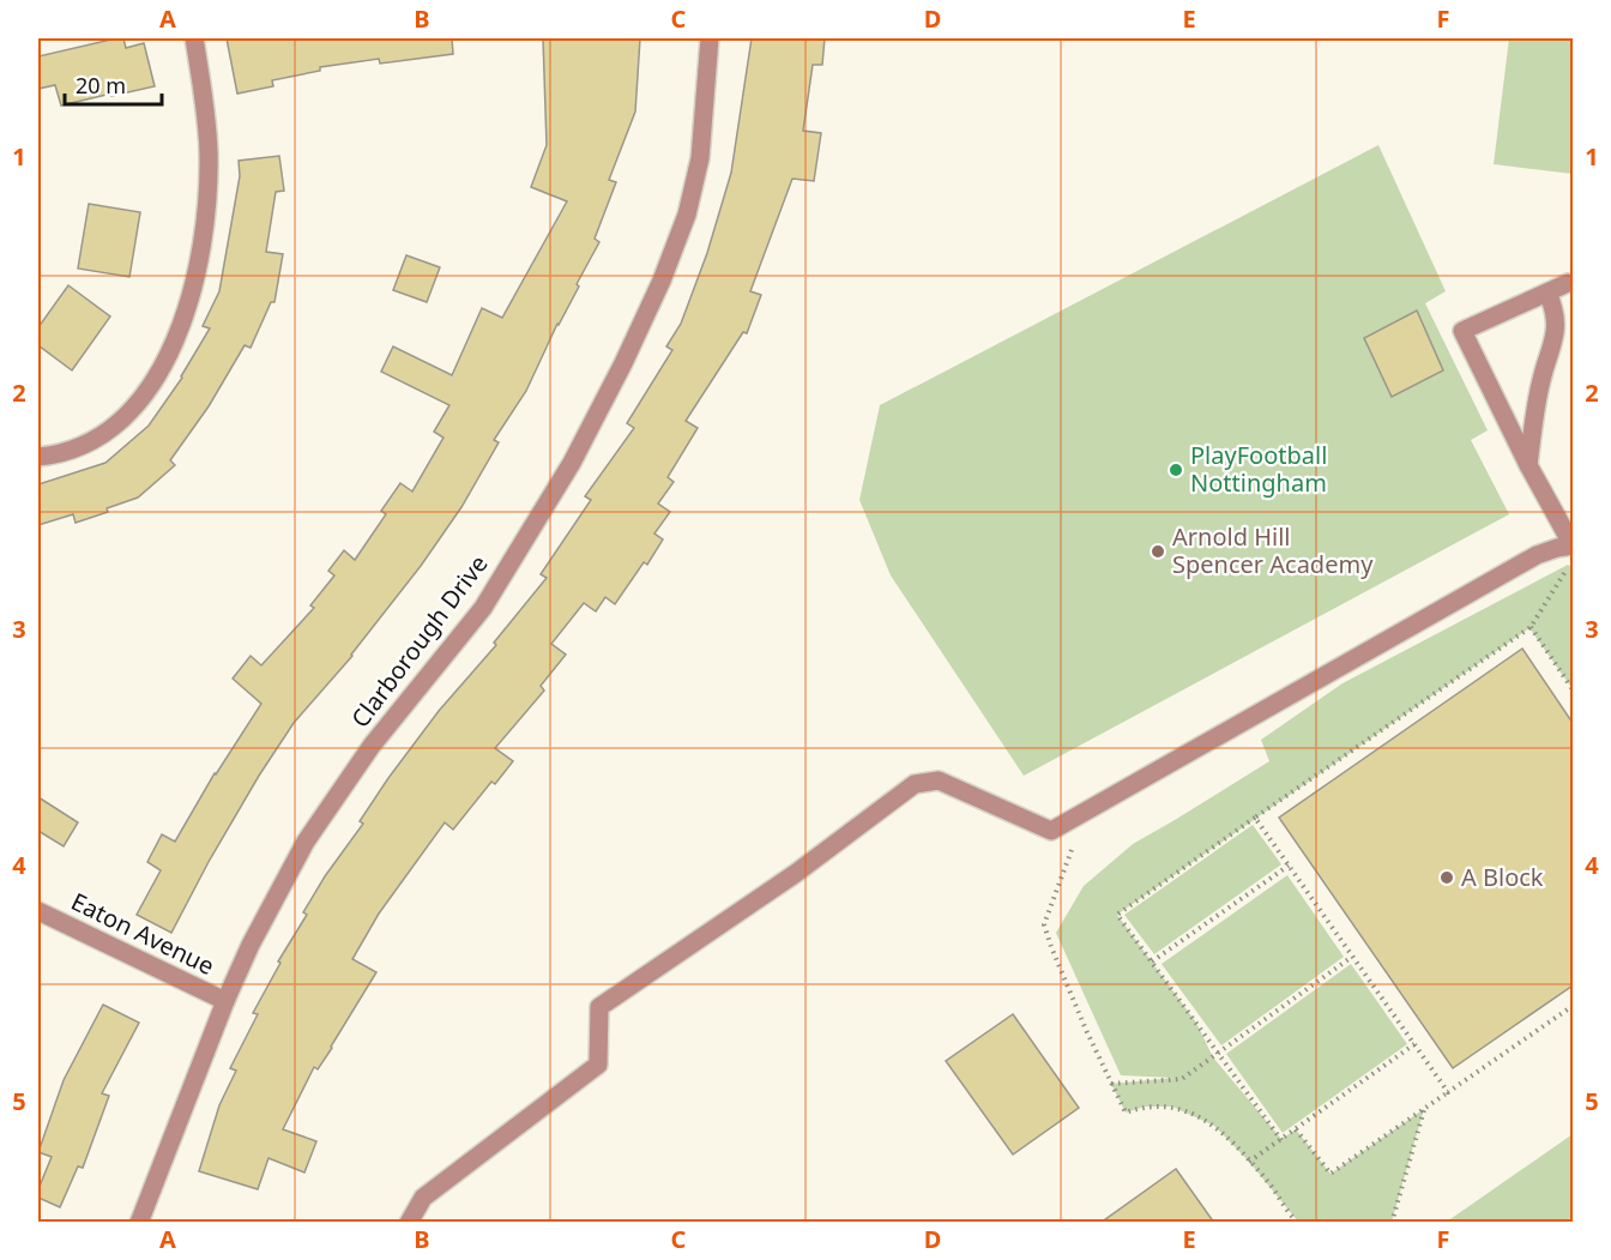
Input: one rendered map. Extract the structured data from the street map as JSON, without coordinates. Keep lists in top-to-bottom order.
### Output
{
  "streets": {
    "street": ["Clarborough Drive", "Eaton Avenue"]
  },
  "crossings": [
    ["Clarborough Drive", "Eaton Avenue"]
  ],
  "places": ["PlayFootball Nottingham", "Arnold Hill Spencer Academy", "A Block"],
  "scale_bar": "20 m",
  "grid": {
    "columns": [
      "A",
      "B",
      "C",
      "D",
      "E",
      "F"
    ],
    "rows": [
      "1",
      "2",
      "3",
      "4",
      "5"
    ]
  }
}
